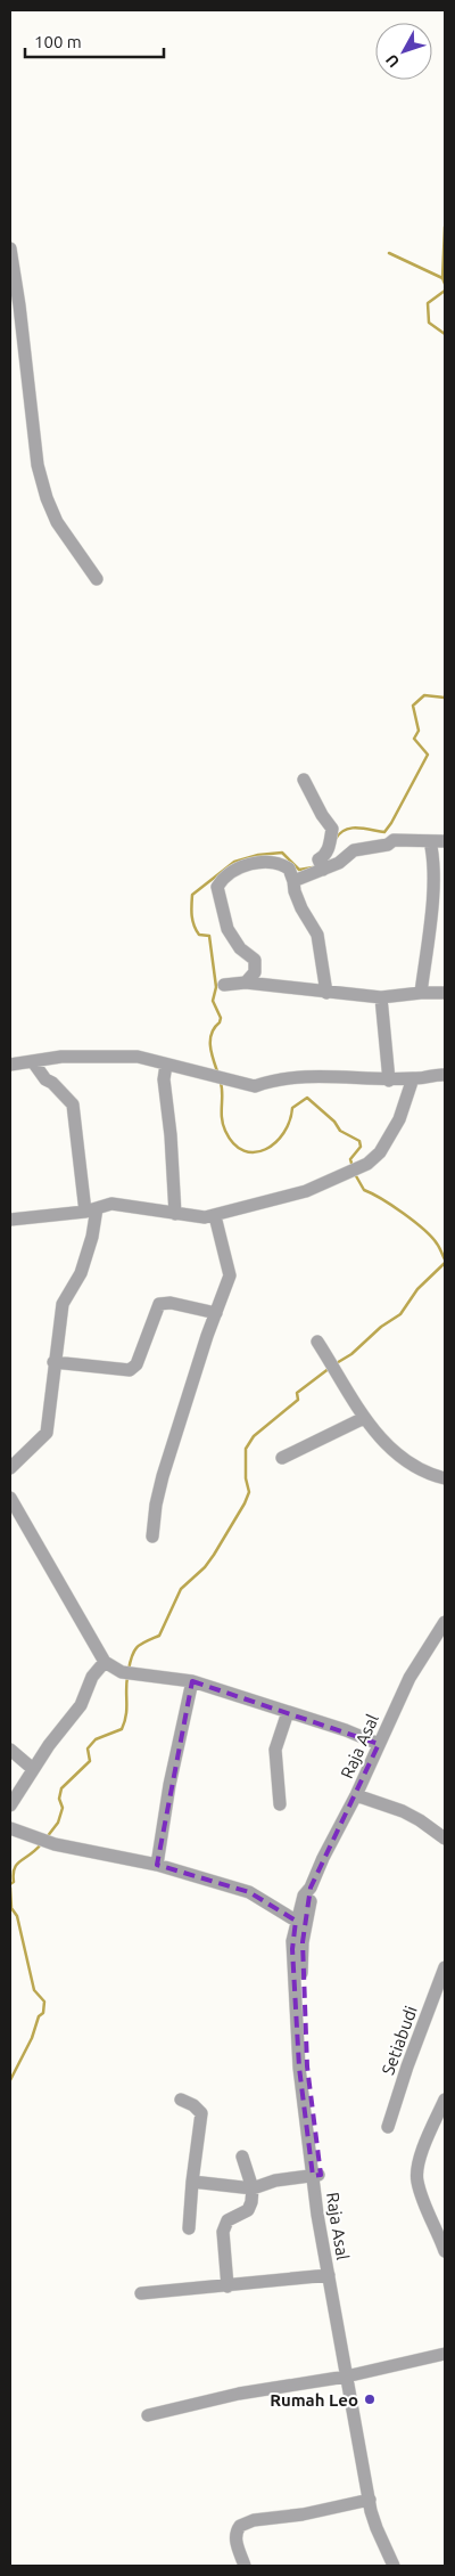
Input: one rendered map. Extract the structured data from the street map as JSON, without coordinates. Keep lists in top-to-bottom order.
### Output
{
  "streets": {
    "street": ["Raja Asal", "Setiabudi"]
  },
  "places": ["Rumah Leo"],
  "scale_bar": "100 m",
  "north": "bottom left"
}
